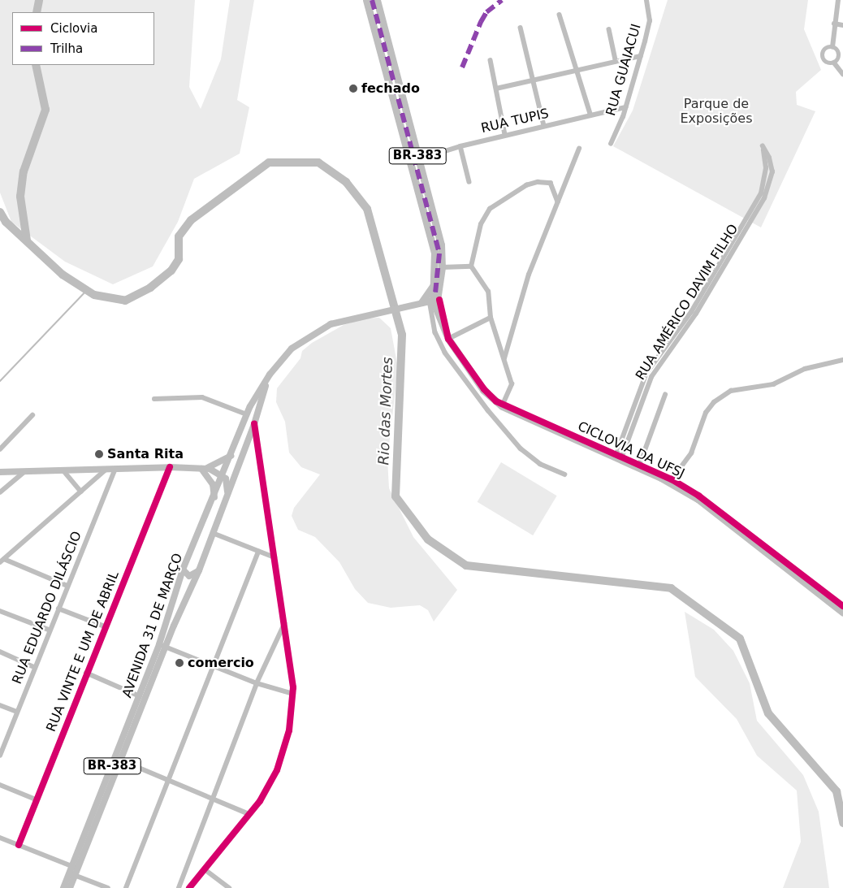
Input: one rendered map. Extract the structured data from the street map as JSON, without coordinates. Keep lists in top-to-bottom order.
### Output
{
  "streets": {
    "highway": ["BR-383"],
    "main road": ["AVENIDA 31 DE MARÇO"],
    "street": [
      "RUA GUAIACUI",
      "RUA TUPIS",
      "RUA AMÉRICO DAVIM FILHO",
      "RUA EDUARDO DILÁSCIO",
      "RUA VINTE E UM DE ABRIL"
    ],
    "cycle path": ["CICLOVIA DA UFSJ"]
  },
  "crossings": [
    ["RUA GUAIACUI", "RUA TUPIS"],
    ["RUA TUPIS", "BR-383"],
    ["BR-383", "AVENIDA 31 DE MARÇO"]
  ],
  "water": ["Rio das Mortes"],
  "parks": ["Parque de Exposições"],
  "places": ["fechado", "Santa Rita", "comercio"],
  "legend": ["Ciclovia", "Trilha"]
}
